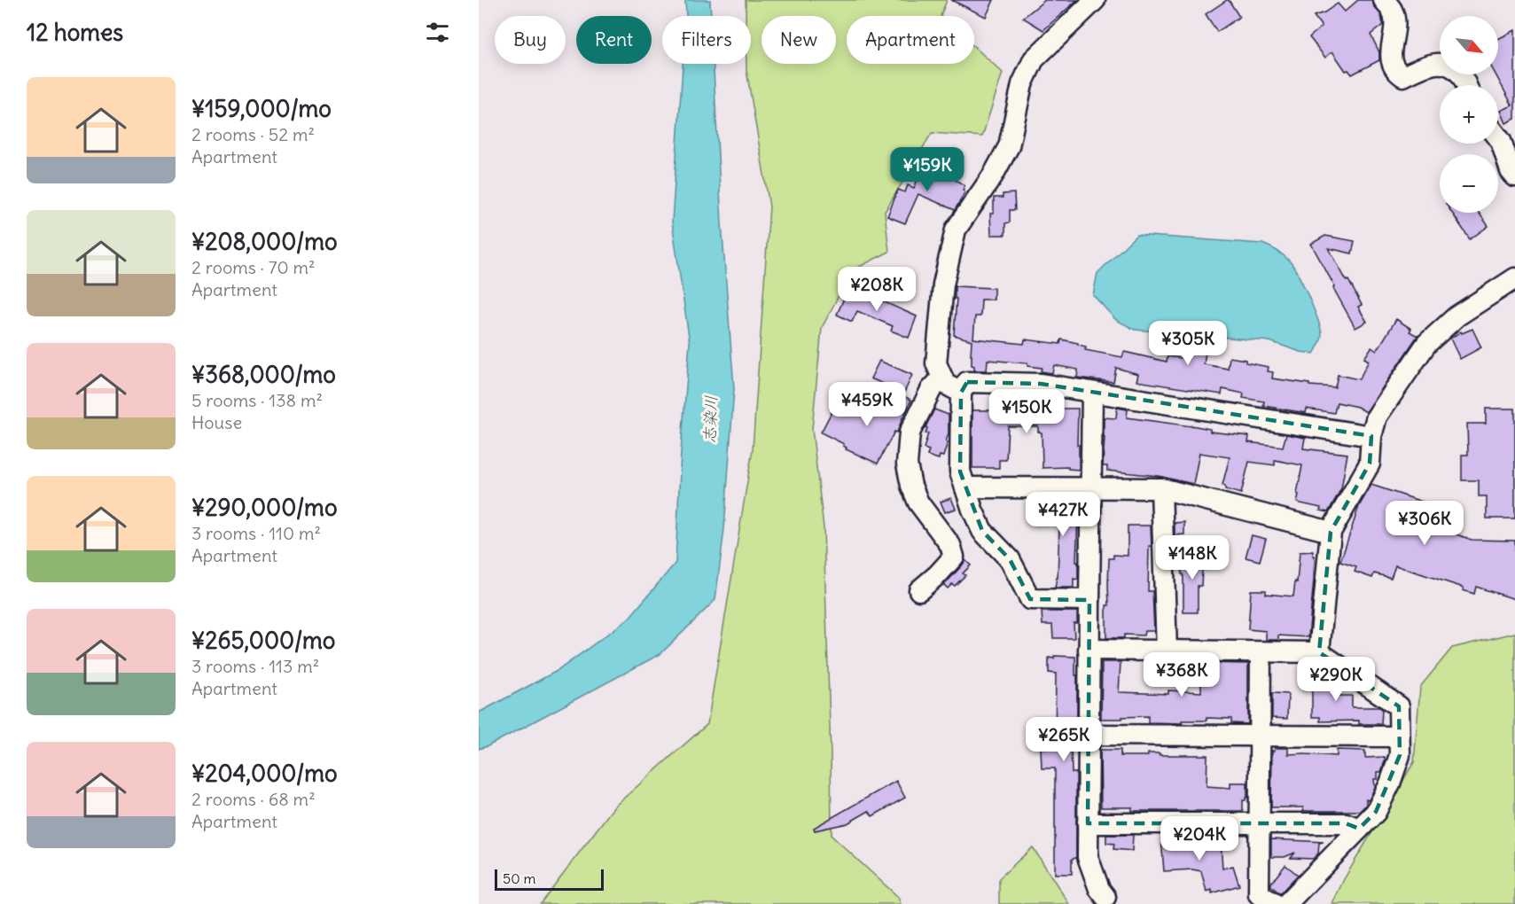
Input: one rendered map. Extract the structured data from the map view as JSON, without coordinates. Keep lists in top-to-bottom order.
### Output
{
  "water": ["志染川"],
  "scale_bar": "50 m",
  "north": "bottom right",
  "page": {
    "heading": "12 homes",
    "map_buttons": ["+", "−"],
    "chip": [
      "Buy",
      "Rent",
      "Filters",
      "New",
      "Apartment"
    ],
    "list": [
      {
        "name": "¥159,000/mo",
        "note": "2 rooms · 52 m² · Apartment"
      },
      {
        "name": "¥208,000/mo",
        "note": "2 rooms · 70 m² · Apartment"
      },
      {
        "name": "¥368,000/mo",
        "note": "5 rooms · 138 m² · House"
      },
      {
        "name": "¥290,000/mo",
        "note": "3 rooms · 110 m² · Apartment"
      },
      {
        "name": "¥265,000/mo",
        "note": "3 rooms · 113 m² · Apartment"
      },
      {
        "name": "¥204,000/mo",
        "note": "2 rooms · 68 m² · Apartment"
      }
    ],
    "price": [
      "¥159K",
      "¥208K",
      "¥305K",
      "¥459K",
      "¥150K",
      "¥427K",
      "¥306K",
      "¥148K",
      "¥368K",
      "¥290K",
      "¥265K",
      "¥204K"
    ],
    "scale": "50 m"
  }
}
